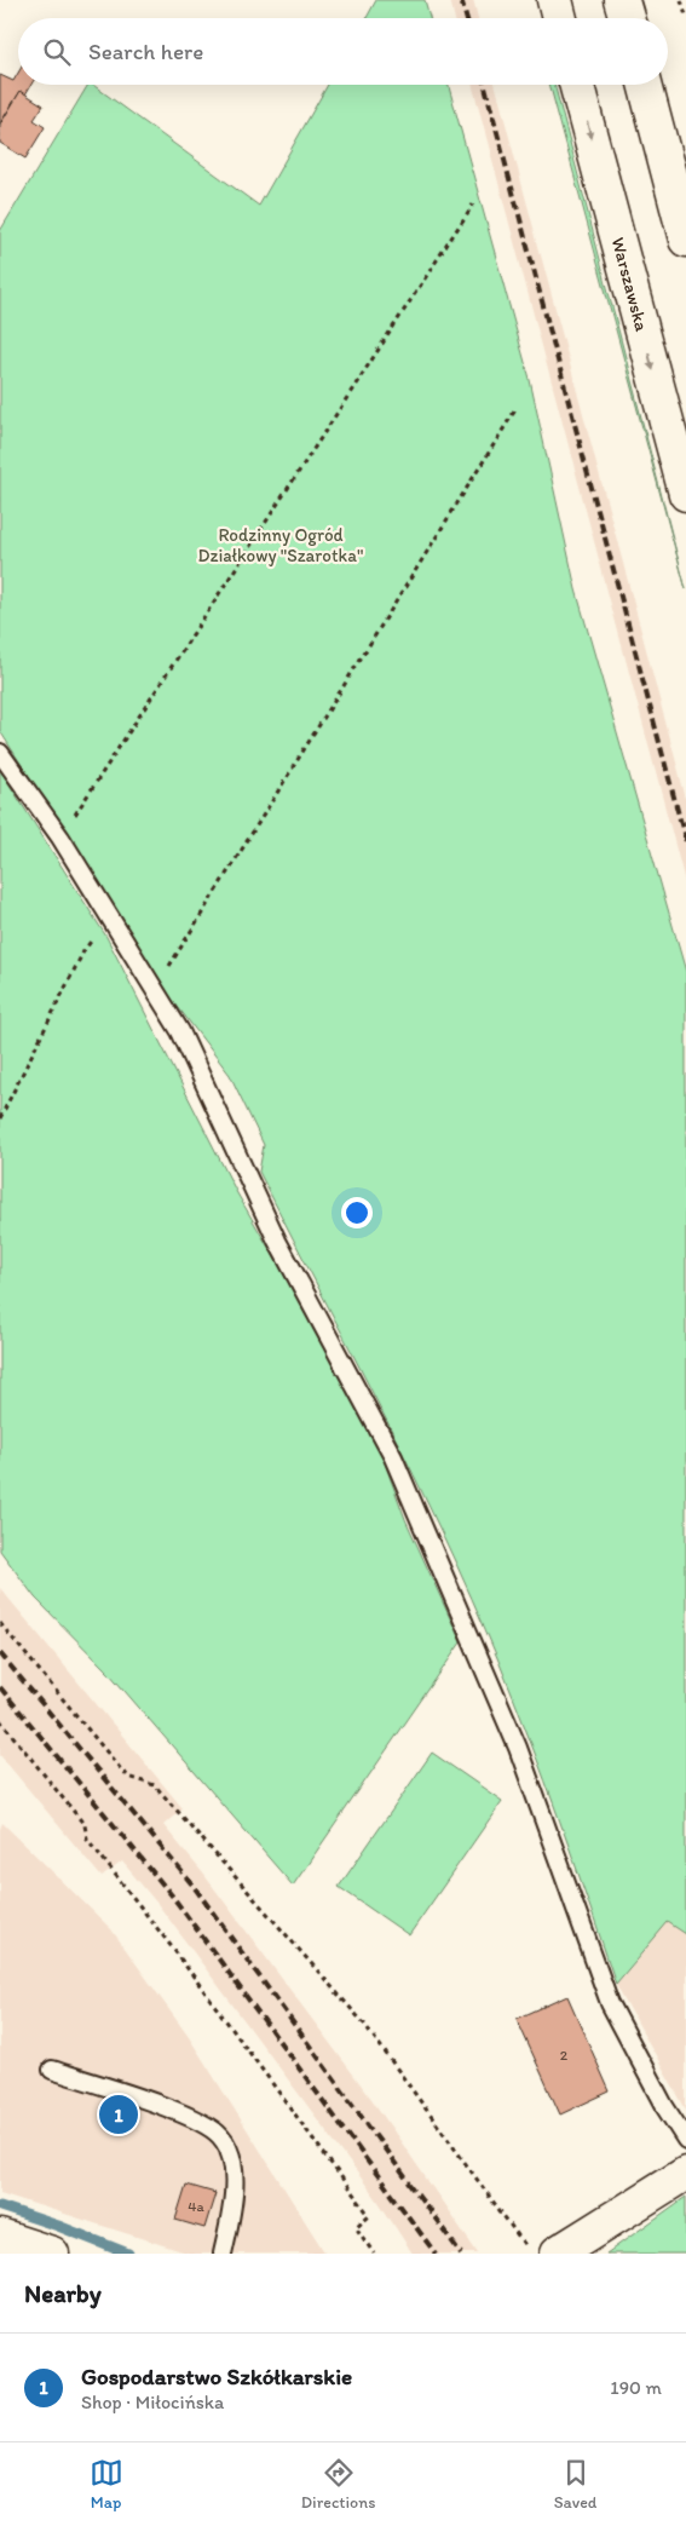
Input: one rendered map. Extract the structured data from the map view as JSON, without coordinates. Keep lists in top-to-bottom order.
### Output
{
  "streets": {
    "main road": ["Warszawska"]
  },
  "parks": ["Rodzinny Ogród Działkowy \"Szarotka\""],
  "house_numbers": ["2", "4a"],
  "page": {
    "search": "Search here",
    "pins": "1",
    "heading": "Nearby",
    "list": [
      {
        "mark": "1",
        "name": "Gospodarstwo Szkółkarskie",
        "note": "Shop · Miłocińska",
        "value": "190 m"
      }
    ],
    "nav": ["Map", "Directions", "Saved"]
  }
}
